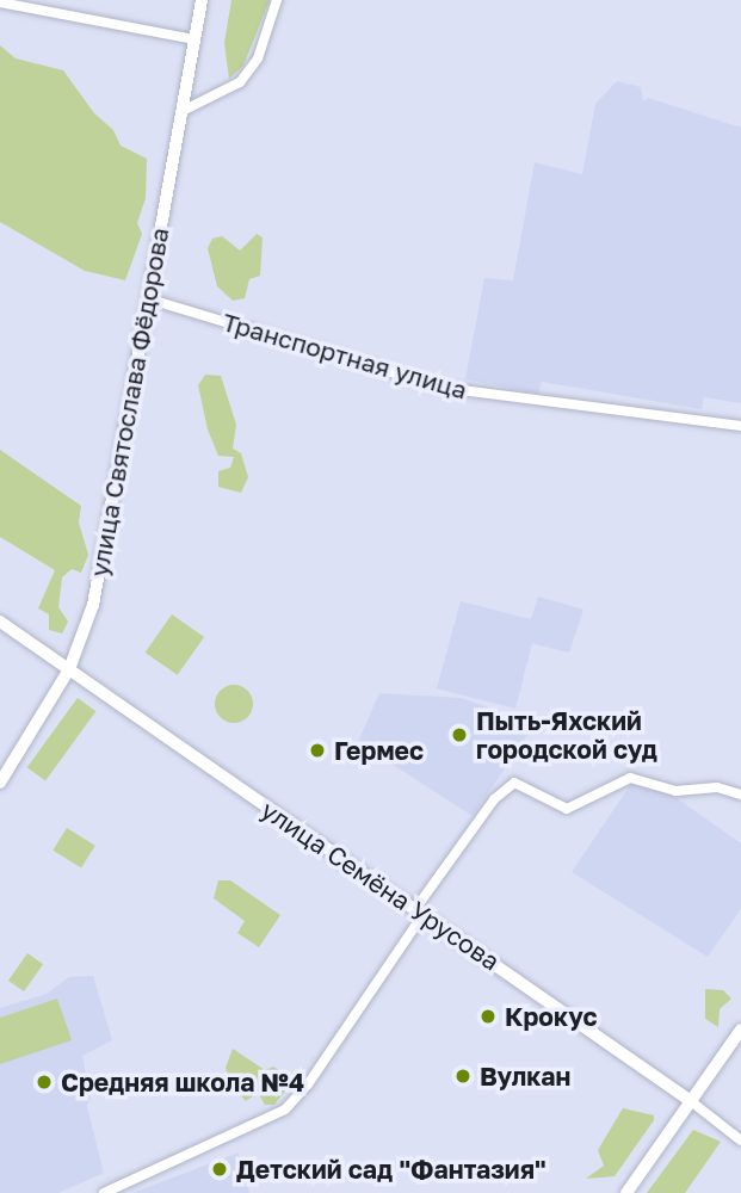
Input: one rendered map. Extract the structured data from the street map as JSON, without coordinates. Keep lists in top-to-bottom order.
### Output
{
  "streets": {
    "street": ["Транспортная улица", "улица Святослава Фёдорова", "улица Семёна Урусова"]
  },
  "crossings": [
    ["Транспортная улица", "улица Святослава Фёдорова"],
    ["улица Святослава Фёдорова", "улица Семёна Урусова"]
  ],
  "places": [
    "Пыть-Яхский городской суд",
    "Гермес",
    "Крокус",
    "Вулкан",
    "Средняя школа №4",
    "Детский сад \"Фантазия\""
  ]
}
